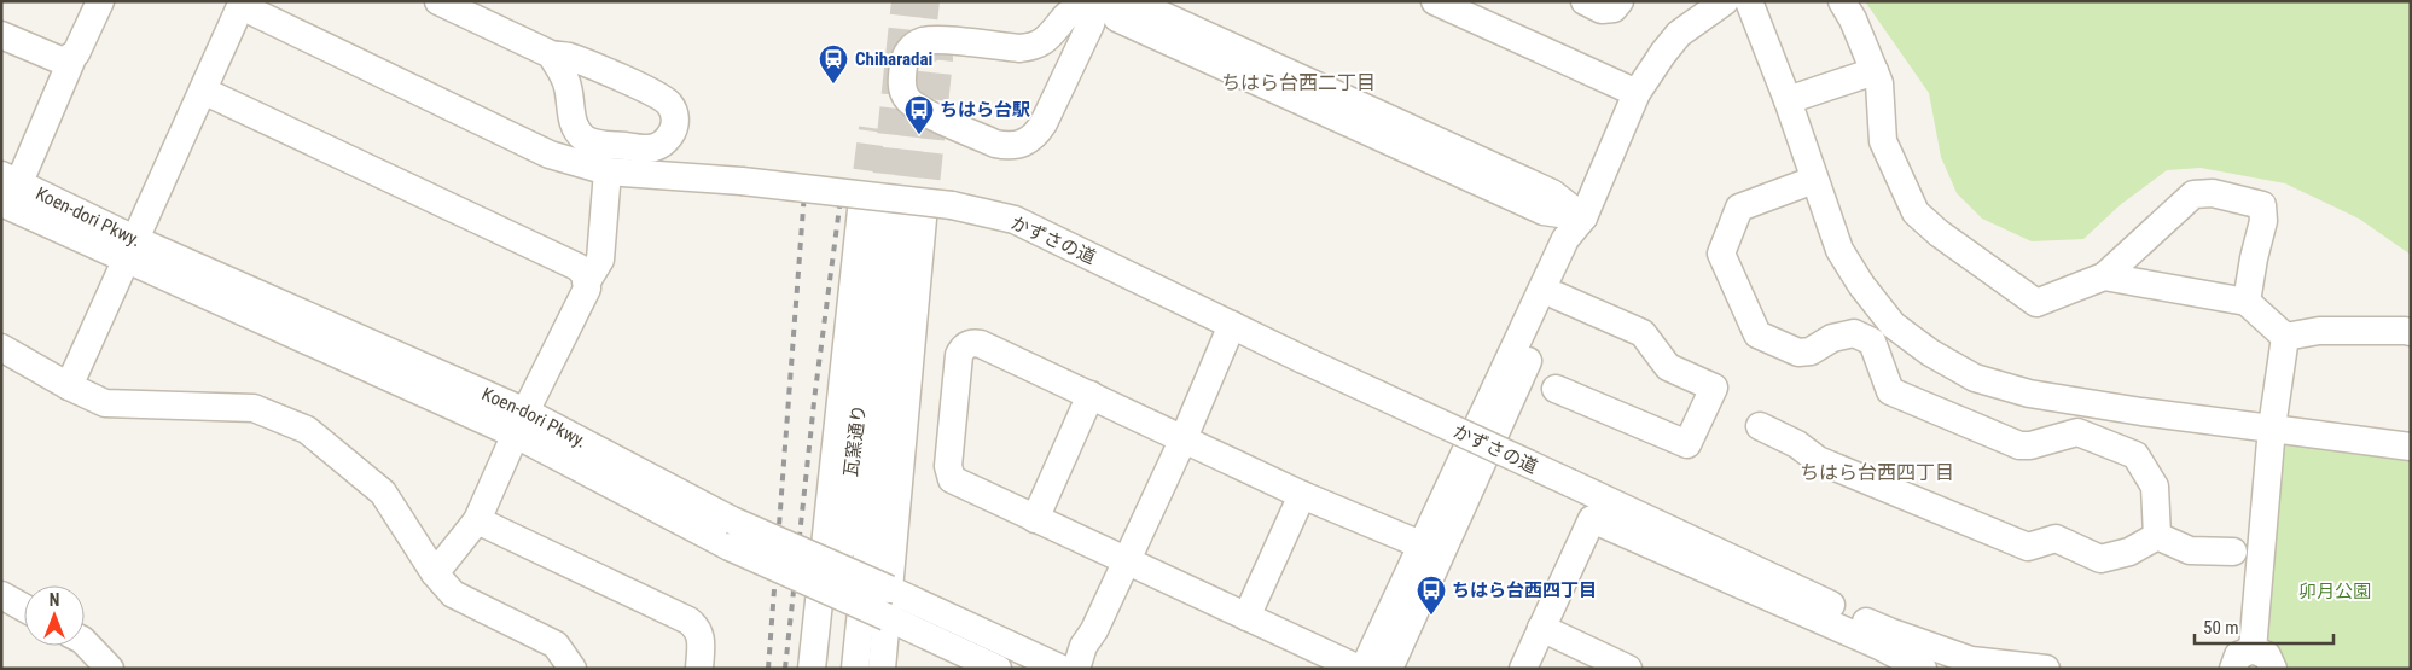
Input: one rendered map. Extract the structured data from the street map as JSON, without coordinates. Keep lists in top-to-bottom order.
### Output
{
  "streets": {
    "street": ["Koen-dori Pkwy.", "かずさの道", "瓦窯通り"]
  },
  "districts": ["ちはら台西二丁目", "ちはら台西四丁目"],
  "parks": ["卯月公園"],
  "places": {
    "station": ["Chiharadai"],
    "bus stop": ["ちはら台駅", "ちはら台西四丁目"]
  },
  "scale_bar": "50 m",
  "north": "top"
}
